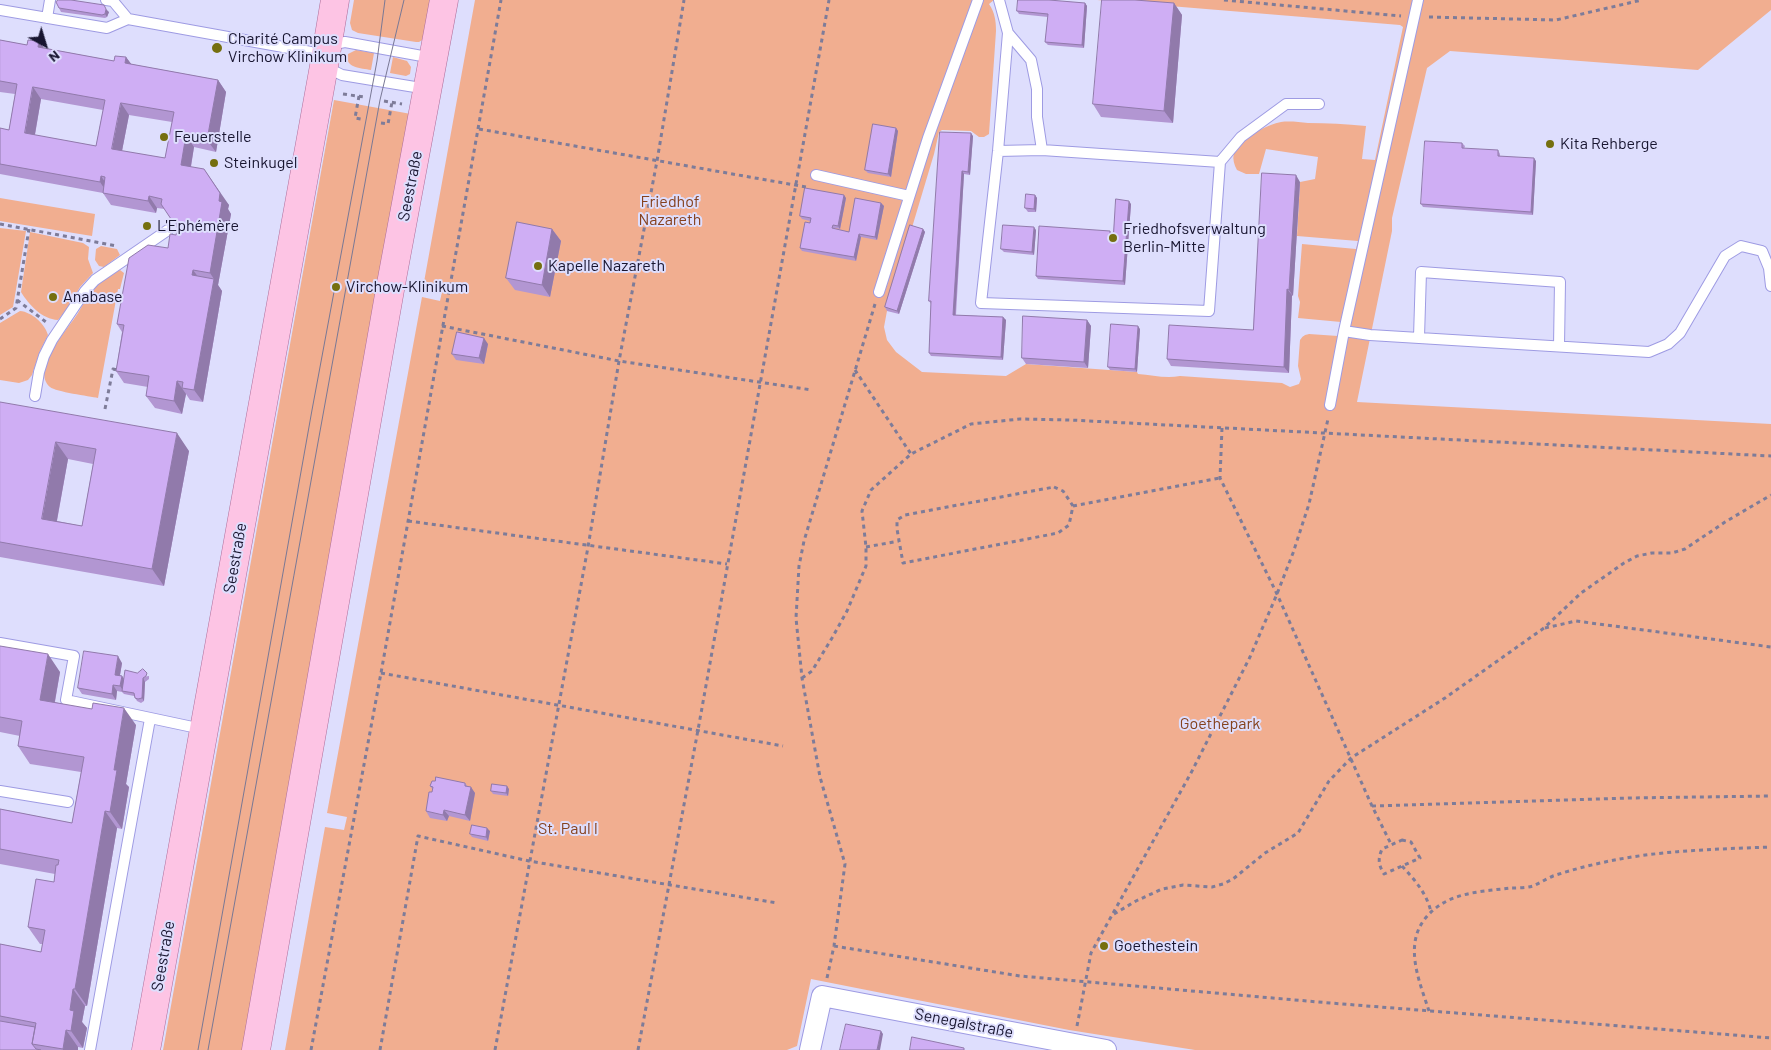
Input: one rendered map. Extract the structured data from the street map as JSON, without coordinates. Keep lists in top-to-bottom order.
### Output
{
  "streets": {
    "main road": ["Seestraße"],
    "street": ["Senegalstraße"]
  },
  "parks": ["Friedhof Nazareth", "Goethepark", "St. Paul I"],
  "places": [
    "Charité Campus Virchow Klinikum",
    "Feuerstelle",
    "Kita Rehberge",
    "Steinkugel",
    "L'Ephémère",
    "Friedhofsverwaltung Berlin-Mitte",
    "Kapelle Nazareth",
    "Virchow-Klinikum",
    "Anabase",
    "Goethestein"
  ],
  "north": "bottom right"
}
